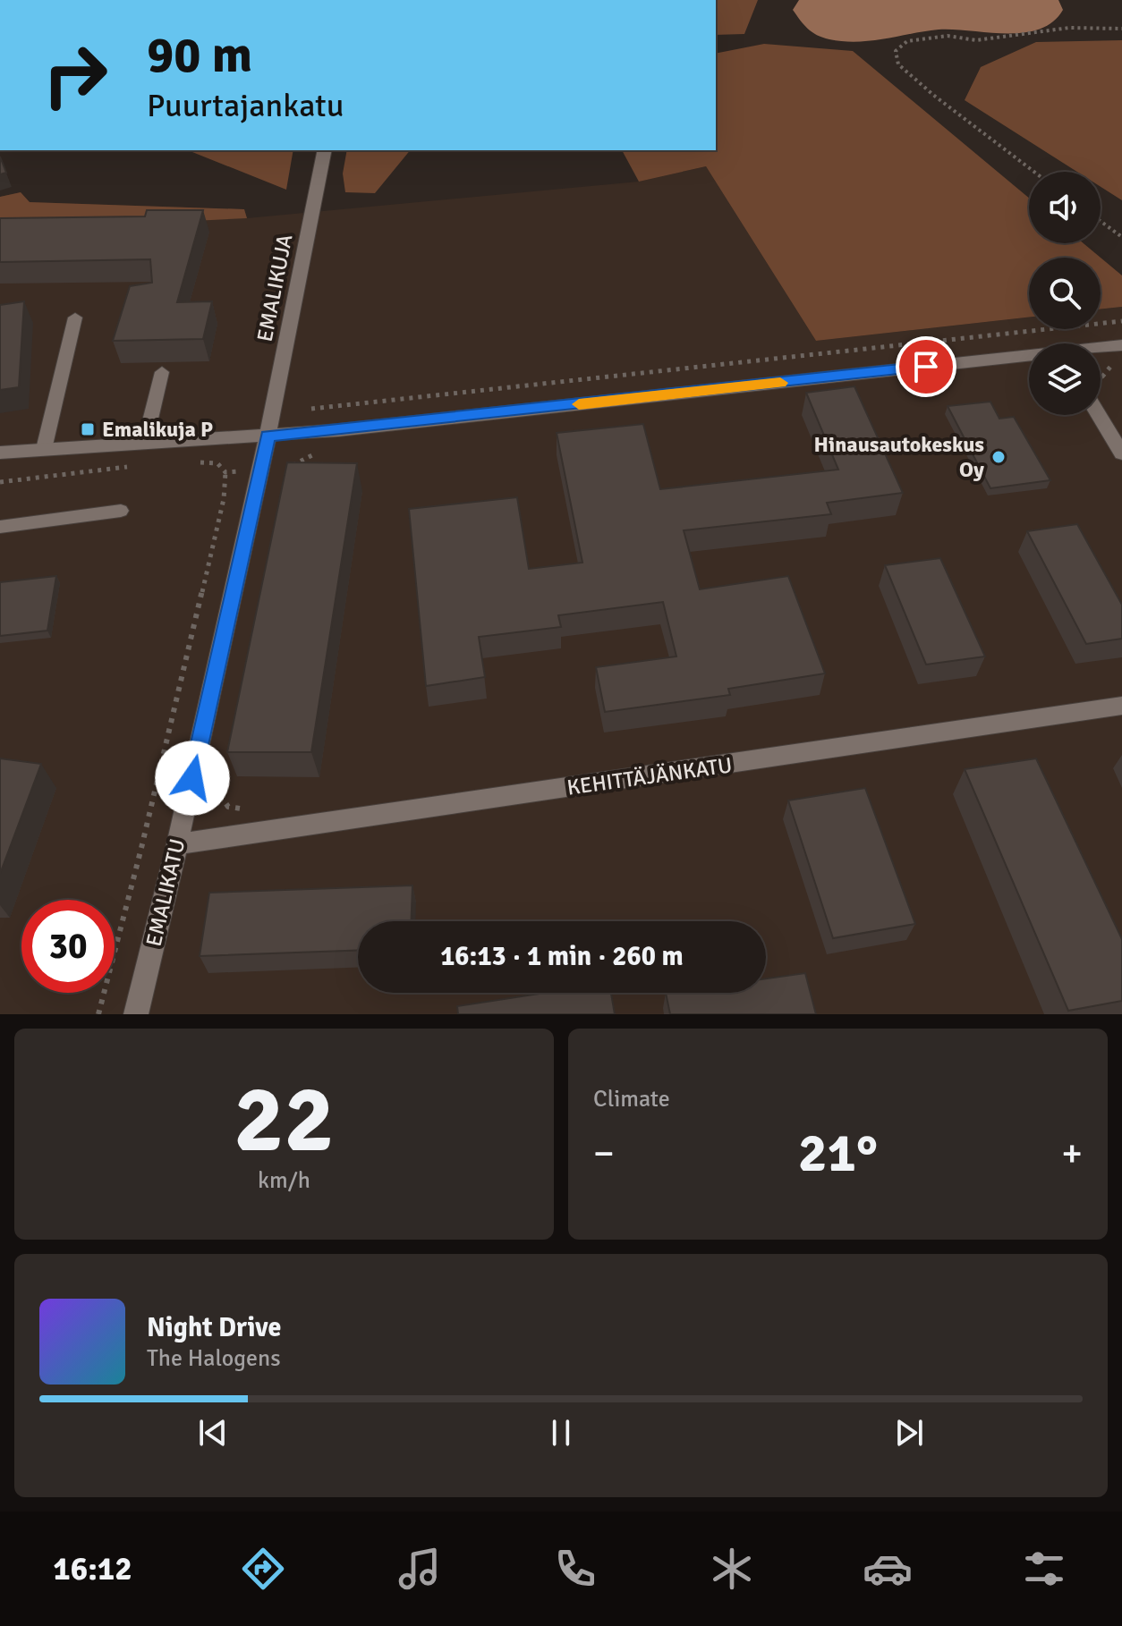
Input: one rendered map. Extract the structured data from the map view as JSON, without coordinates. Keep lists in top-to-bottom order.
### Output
{
  "streets": {
    "street": ["EMALIKUJA", "KEHITTÄJÄNKATU", "EMALIKATU"]
  },
  "crossings": [
    ["EMALIKUJA", "EMALIKATU"],
    ["KEHITTÄJÄNKATU", "EMALIKATU"]
  ],
  "places": {
    "transit": ["Emalikuja P"],
    "other": ["Hinausautokeskus Oy"]
  },
  "page": {
    "turn": ["90 m", "Puurtajankatu"],
    "limit": "30",
    "trip": "16:13 · 1 min · 260 m",
    "tile": [
      ["22", "km/h"],
      "Climate"
    ],
    "heat": ["−", "21°", "+"],
    "song": ["Night Drive", "The Halogens"],
    "tabs": "16:12"
  }
}
